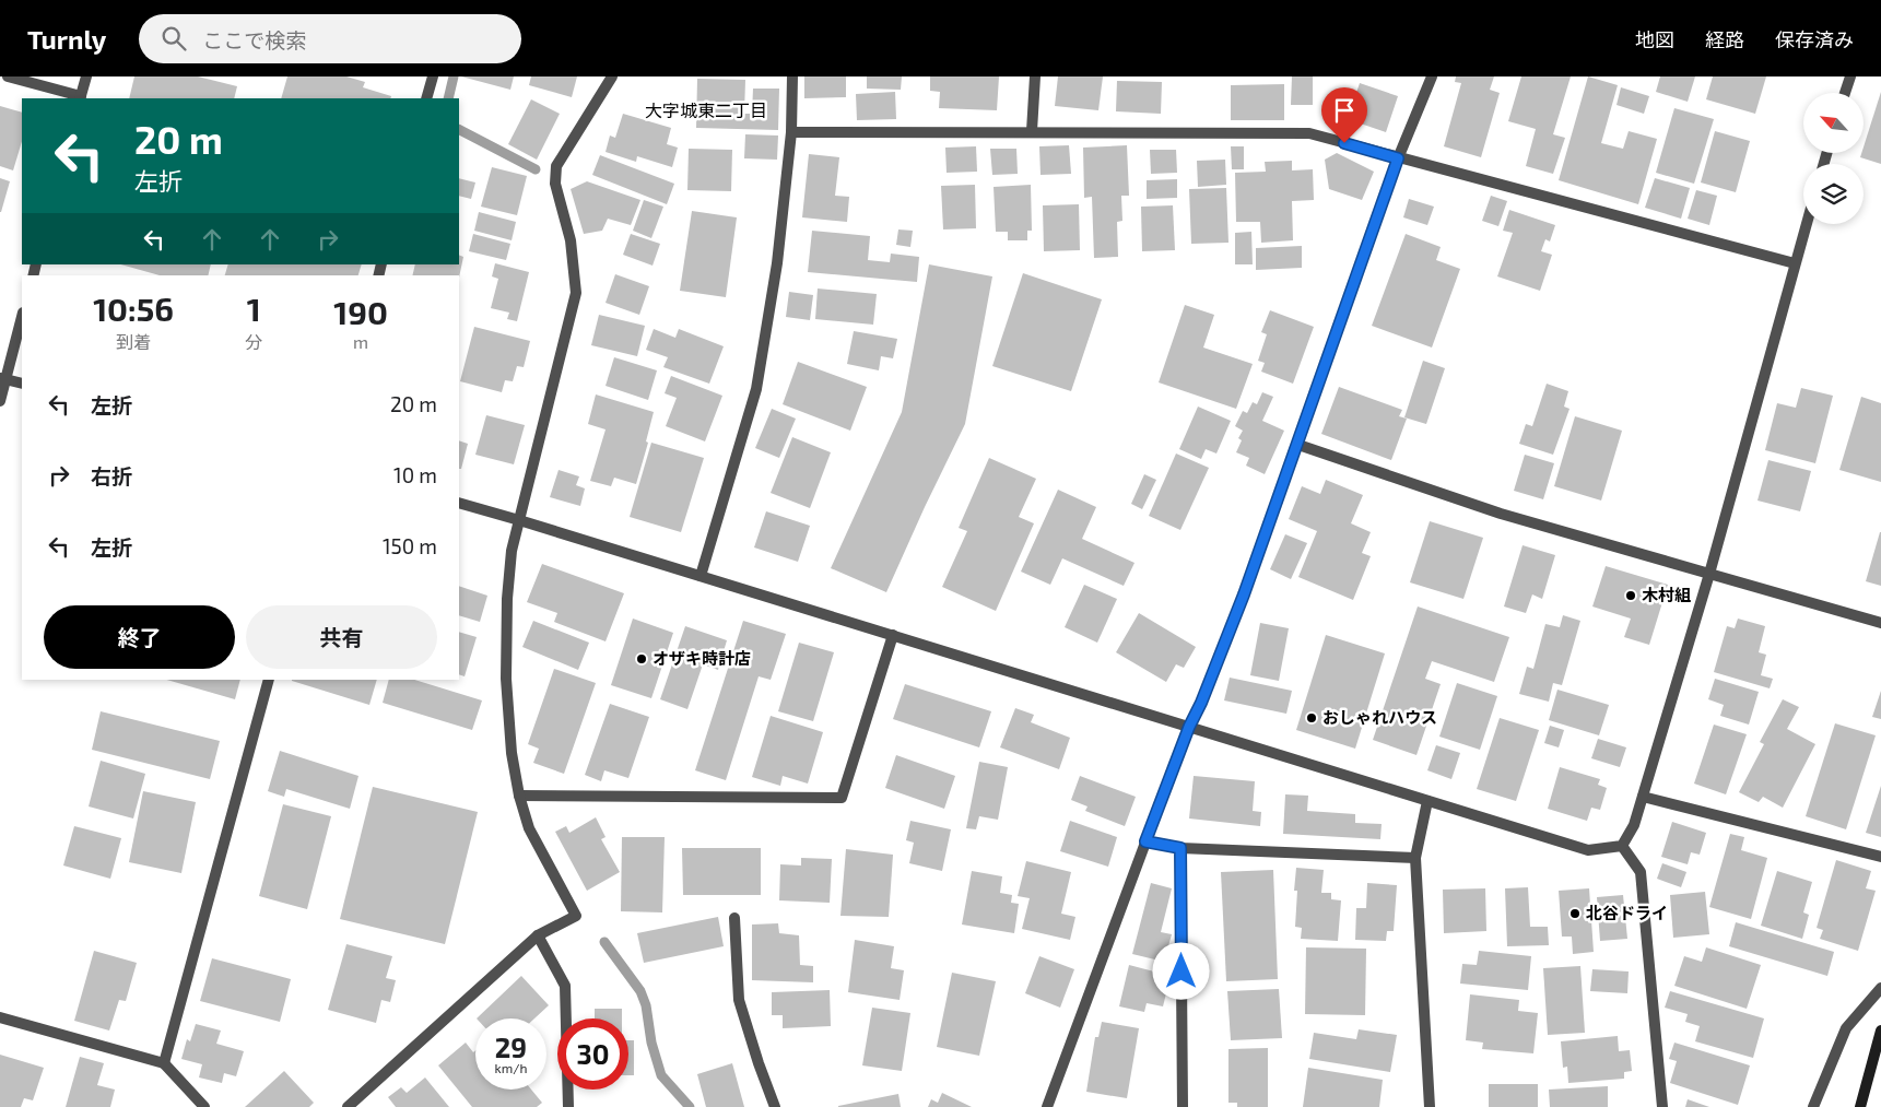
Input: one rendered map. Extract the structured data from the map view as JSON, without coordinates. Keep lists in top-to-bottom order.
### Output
{
  "districts": ["大字城東二丁目"],
  "places": [
    "木村組",
    "オザキ時計店",
    "おしゃれハウス",
    "北谷ドライ"
  ],
  "north": "top left",
  "page": {
    "header": "Turnly",
    "search": "ここで検索",
    "nav": ["地図", "経路", "保存済み"],
    "turn": ["20 m", "左折"],
    "eta": [
      "10:56",
      "到着",
      "1",
      "分",
      "190",
      "m"
    ],
    "list": [
      {
        "name": "左折",
        "value": "20 m"
      },
      {
        "name": "右折",
        "value": "10 m"
      },
      {
        "name": "左折",
        "value": "150 m"
      }
    ],
    "buttons": ["終了", "共有"],
    "speed": "29 km/h",
    "limit": "30"
  }
}
